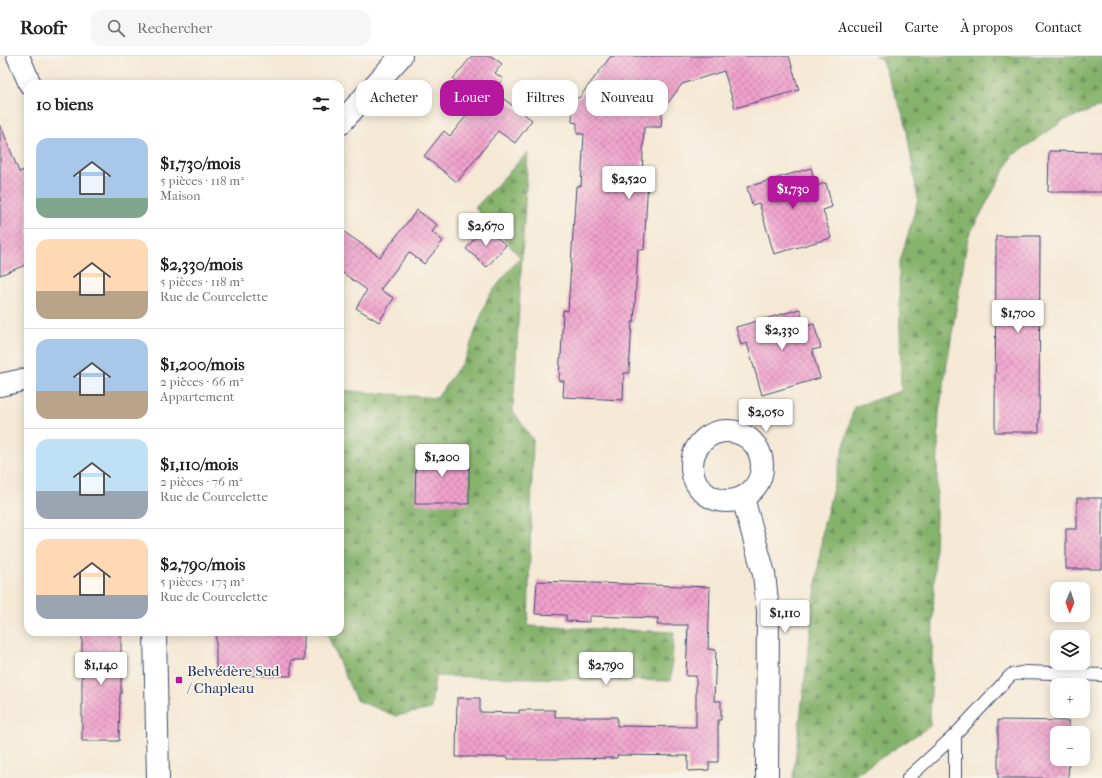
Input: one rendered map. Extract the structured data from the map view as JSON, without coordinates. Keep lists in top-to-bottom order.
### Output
{
  "places": {
    "transit": ["Belvédère Sud / Chapleau"]
  },
  "north": "bottom",
  "page": {
    "header": "Roofr",
    "search": "Rechercher",
    "nav": [
      "Accueil",
      "Carte",
      "À propos",
      "Contact"
    ],
    "chip": [
      "Acheter",
      "Louer",
      "Filtres",
      "Nouveau"
    ],
    "heading": "10 biens",
    "list": [
      {
        "name": "$1,730/mois",
        "note": "5 pièces · 118 m² · Maison"
      },
      {
        "name": "$2,330/mois",
        "note": "5 pièces · 118 m² · Rue de Courcelette"
      },
      {
        "name": "$1,200/mois",
        "note": "2 pièces · 66 m² · Appartement"
      },
      {
        "name": "$1,110/mois",
        "note": "2 pièces · 76 m² · Rue de Courcelette"
      },
      {
        "name": "$2,790/mois",
        "note": "5 pièces · 173 m² · Rue de Courcelette"
      }
    ],
    "price": [
      "$2,520",
      "$1,730",
      "$2,670",
      "$1,700",
      "$2,330",
      "$2,050",
      "$1,200",
      "$1,110",
      "$1,140",
      "$2,790"
    ],
    "map_buttons": ["+", "−"]
  }
}
